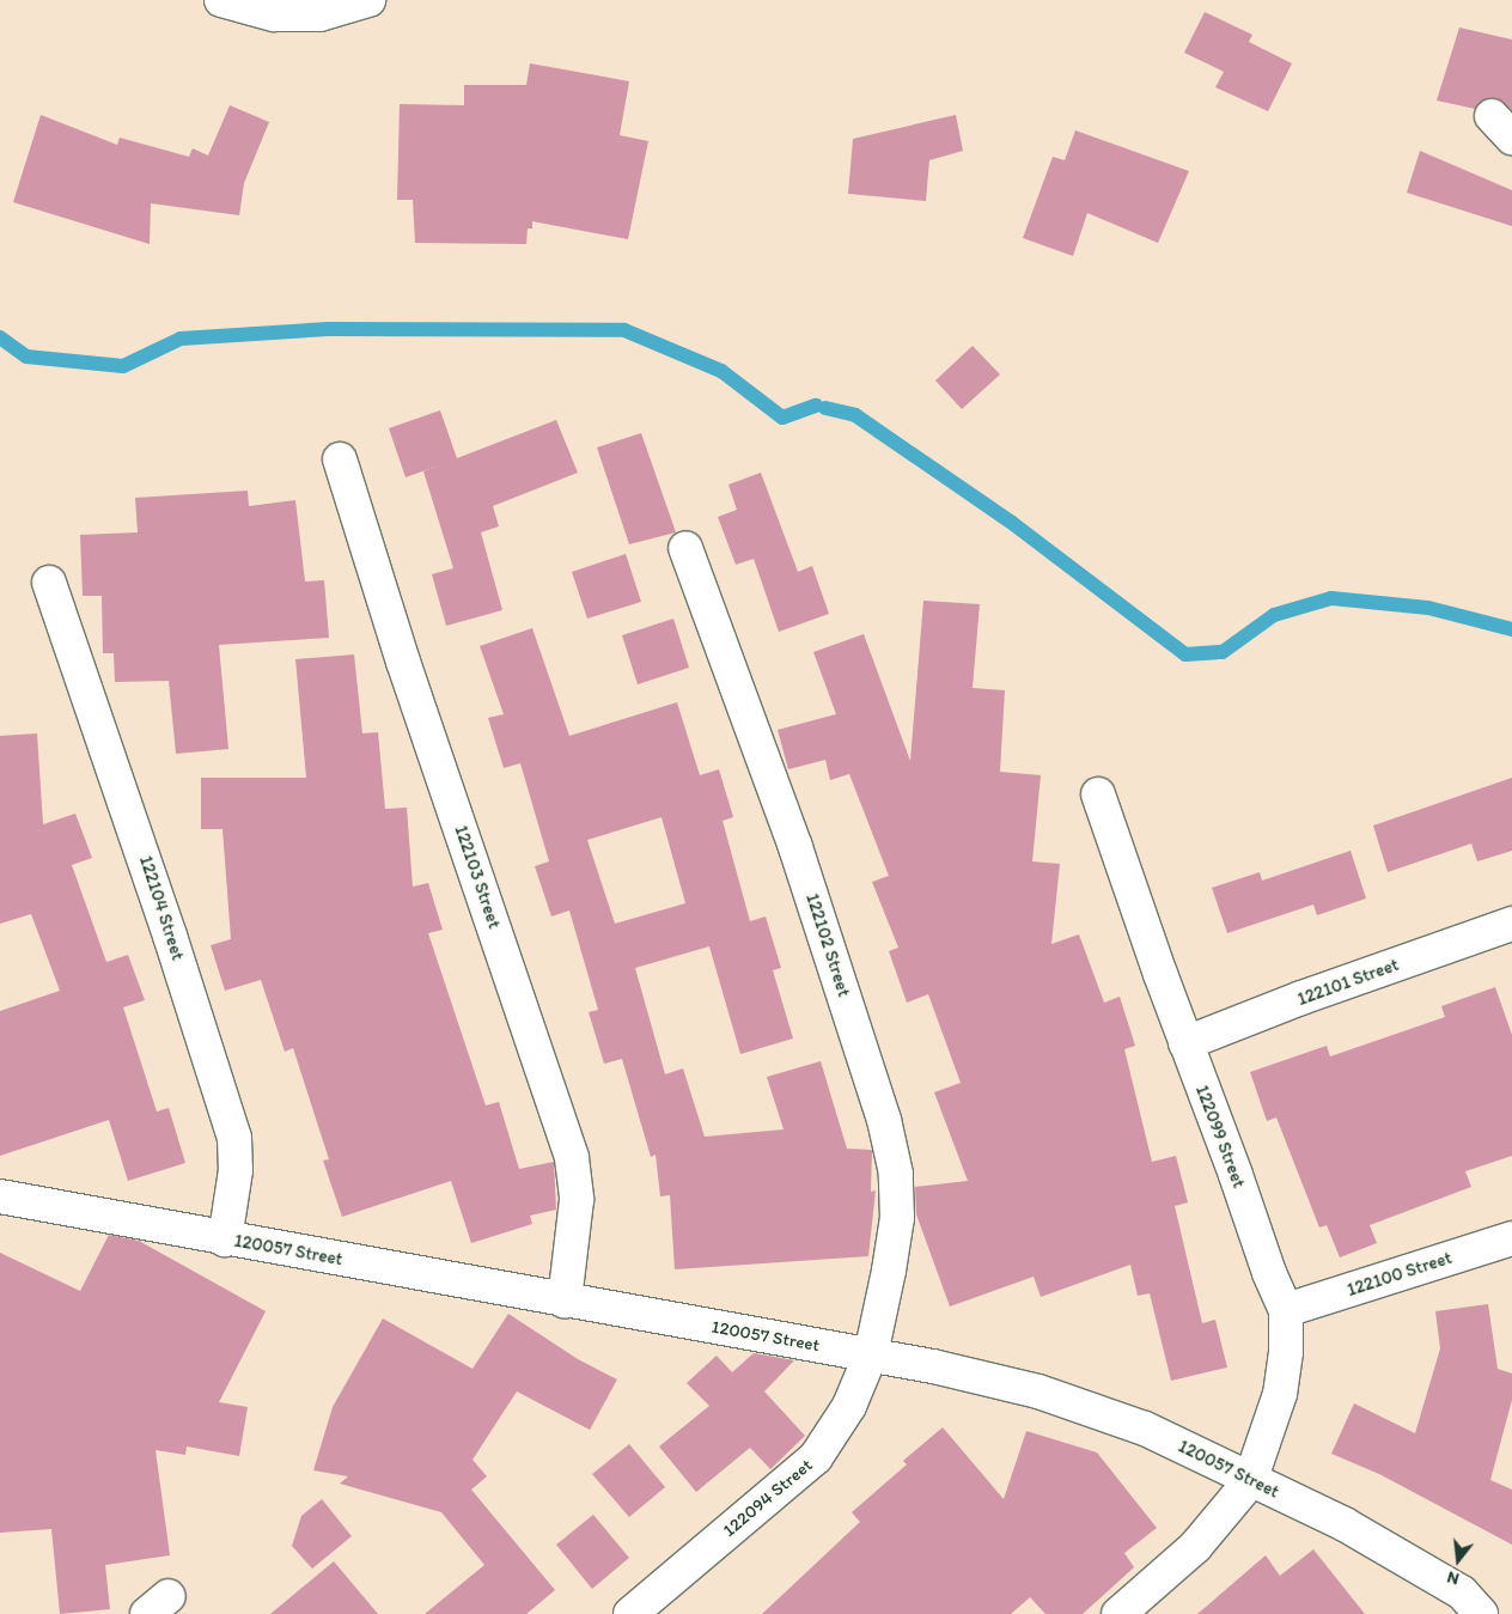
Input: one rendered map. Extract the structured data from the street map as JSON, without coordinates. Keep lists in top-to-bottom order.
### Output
{
  "streets": {
    "street": [
      "122103 Street",
      "122104 Street",
      "122102 Street",
      "122101 Street",
      "122099 Street",
      "120057 Street",
      "122100 Street",
      "122094 Street"
    ]
  },
  "crossings": [
    ["122103 Street", "120057 Street"],
    ["122104 Street", "120057 Street"],
    ["122102 Street", "120057 Street"],
    ["122102 Street", "122094 Street"],
    ["122101 Street", "122099 Street"],
    ["122099 Street", "120057 Street"],
    ["122099 Street", "122100 Street"],
    ["120057 Street", "122094 Street"]
  ],
  "north": "bottom"
}
